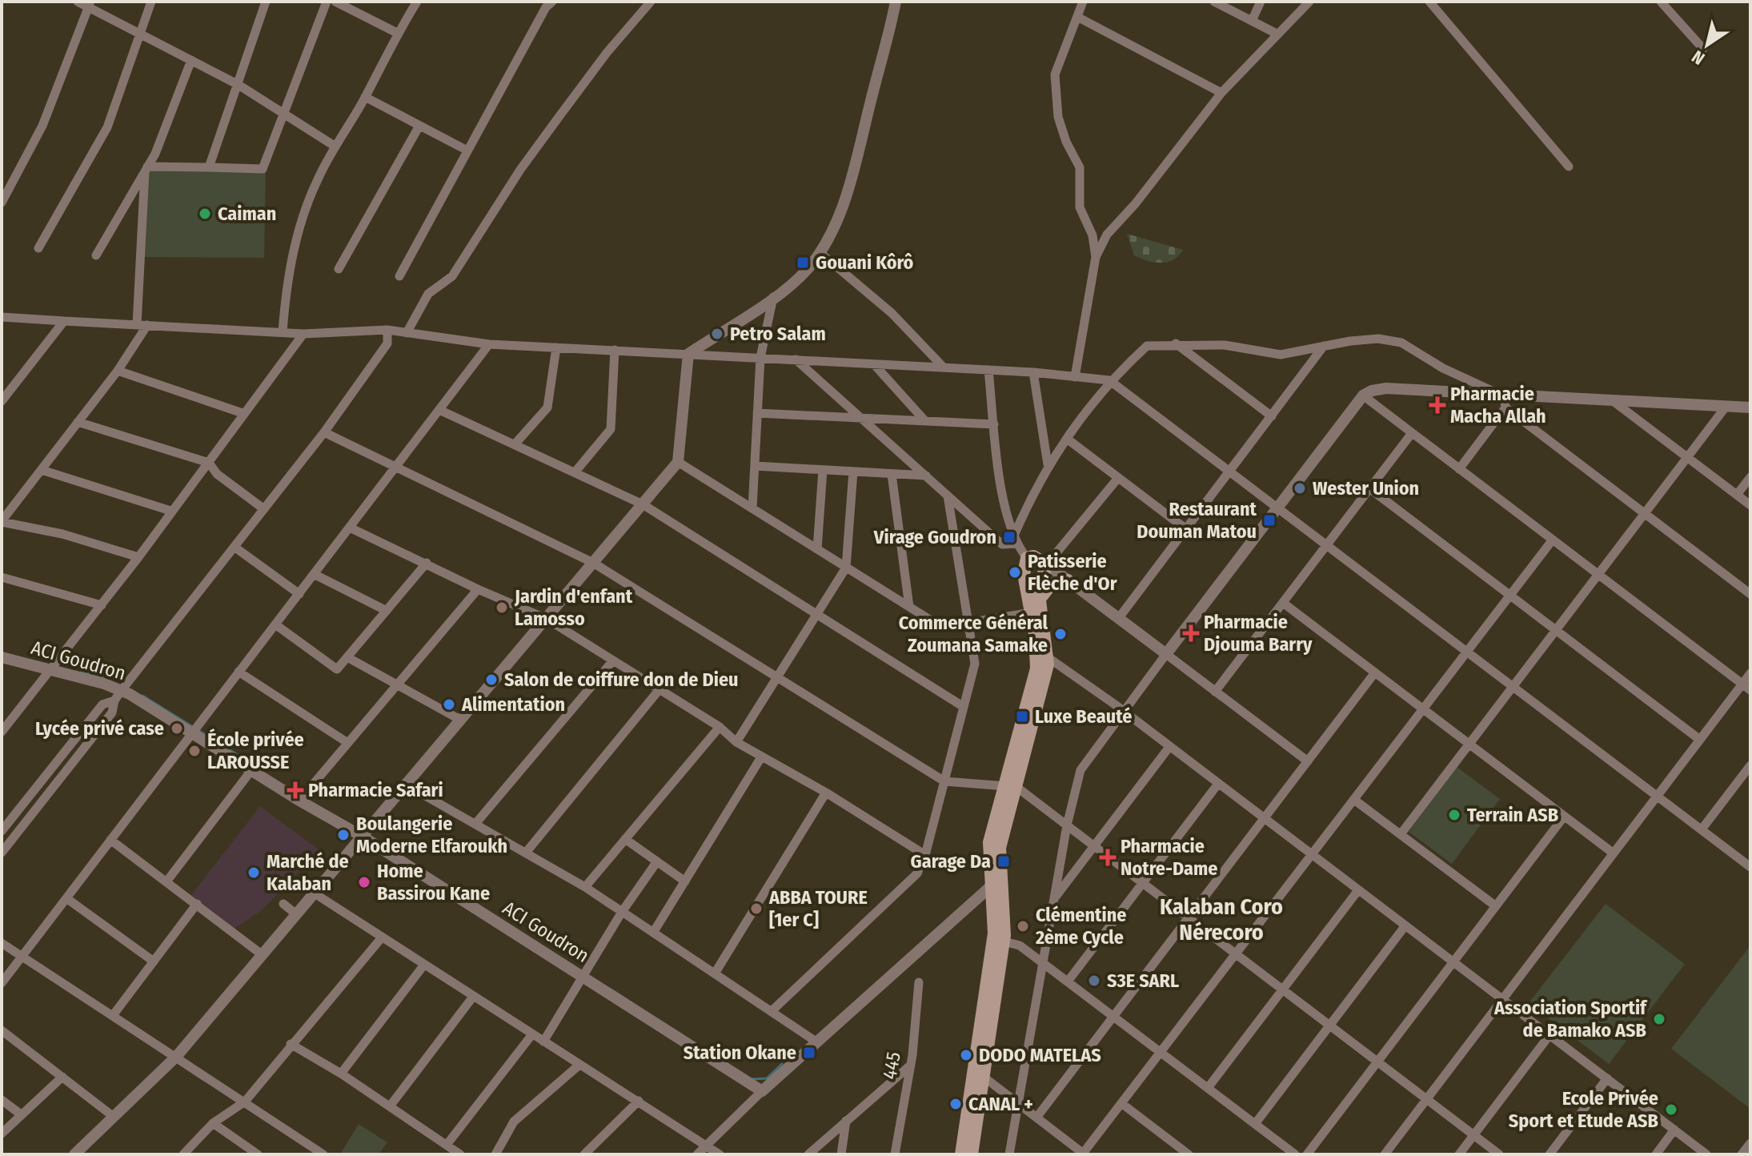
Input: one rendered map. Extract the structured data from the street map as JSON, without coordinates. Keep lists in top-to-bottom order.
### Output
{
  "streets": {
    "street": ["ACI Goudron", "445"]
  },
  "districts": ["Kalaban Coro Nérecoro"],
  "places": {
    "other": [
      "Caiman",
      "Petro Salam",
      "Wester Union",
      "Patisserie Flèche d'Or",
      "Jardin d'enfant Lamosso",
      "Commerce Général Zoumana Samake",
      "Salon de coiffure don de Dieu",
      "Alimentation",
      "Lycée privé case",
      "École privée LAROUSSE",
      "Terrain ASB",
      "Boulangerie Moderne Elfaroukh",
      "Marché de Kalaban",
      "Home Bassirou Kane",
      "ABBA TOURE [1er C]",
      "Clémentine 2ème Cycle",
      "S3E SARL",
      "Association Sportif de Bamako ASB",
      "DODO MATELAS",
      "CANAL +",
      "Ecole Privée Sport et Etude ASB"
    ],
    "transit": [
      "Gouani Kôrô",
      "Restaurant Douman Matou",
      "Virage Goudron",
      "Luxe Beauté",
      "Garage Da",
      "Station Okane"
    ],
    "health": [
      "Pharmacie Macha Allah",
      "Pharmacie Djouma Barry",
      "Pharmacie Safari",
      "Pharmacie Notre-Dame"
    ]
  },
  "north": "bottom left"
}
